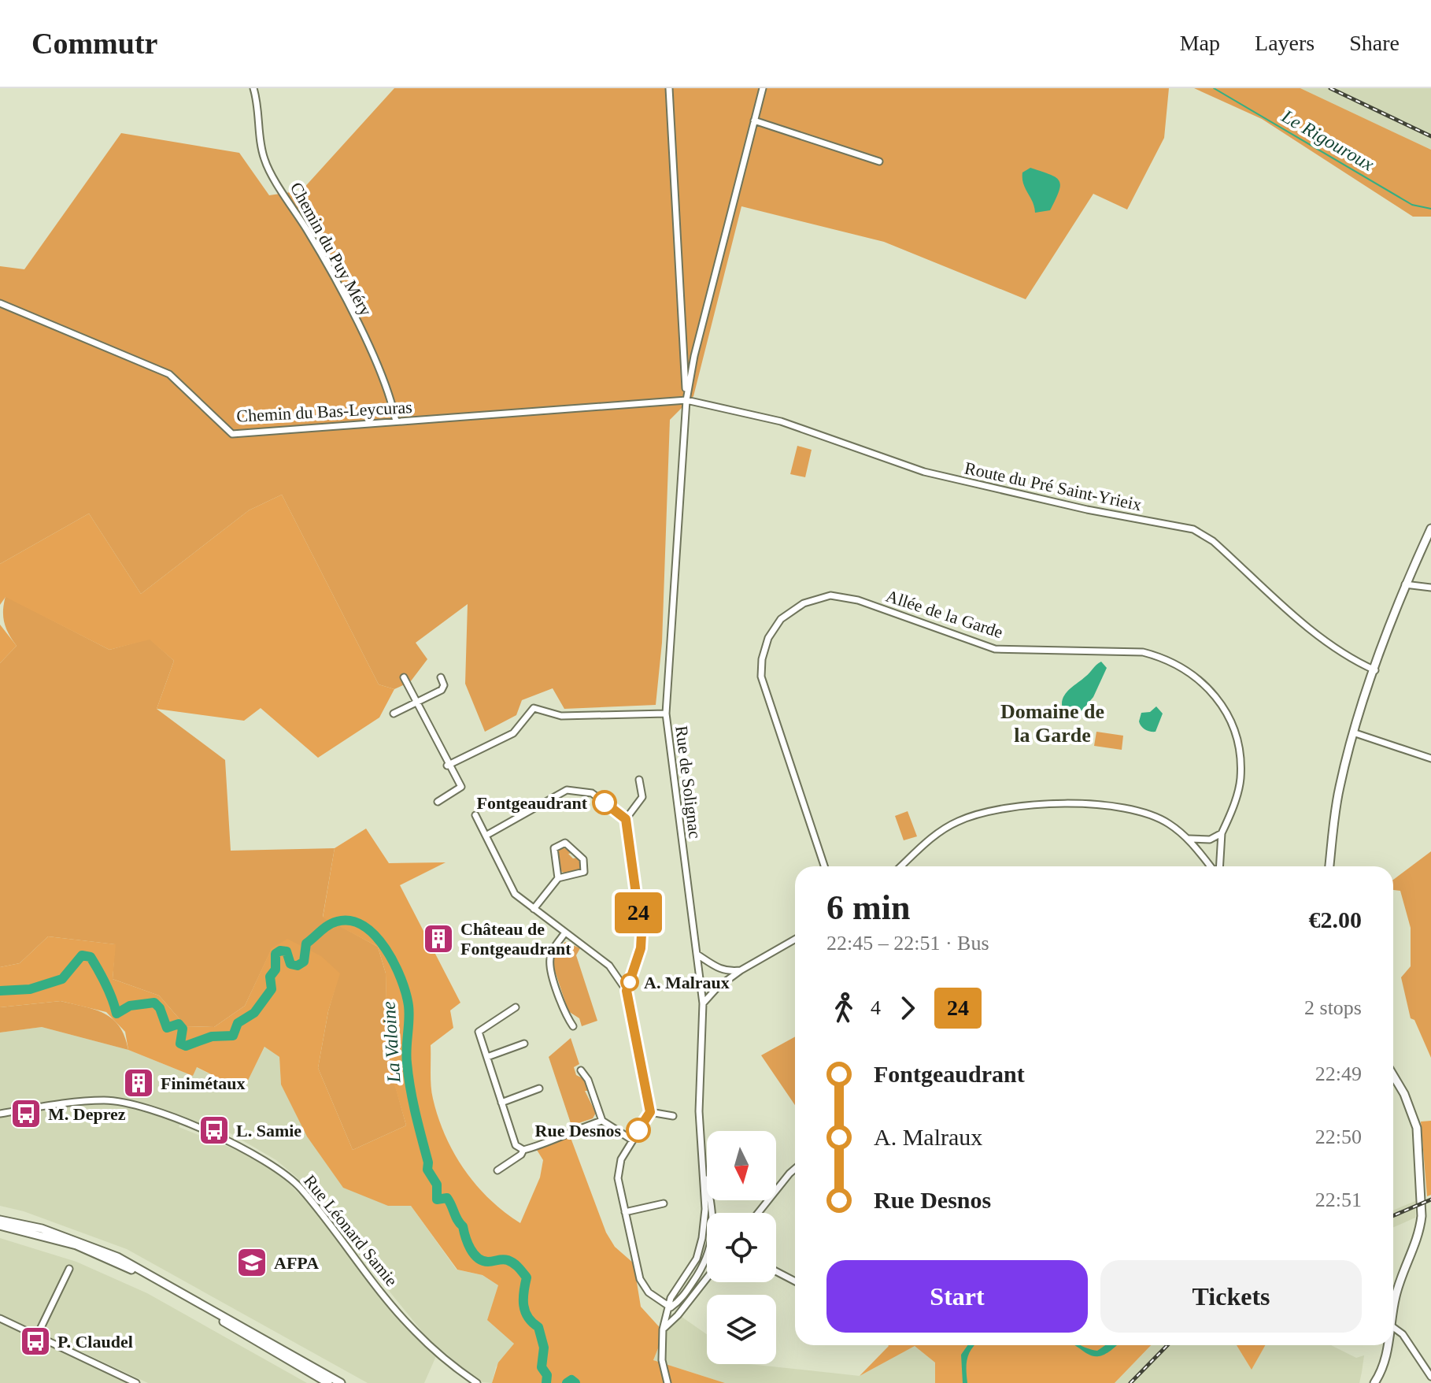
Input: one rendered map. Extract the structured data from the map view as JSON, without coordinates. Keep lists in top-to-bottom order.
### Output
{
  "streets": {
    "street": [
      "Chemin du Puy Méry",
      "Chemin du Bas-Leycuras",
      "Route du Pré Saint-Yrieix",
      "Allée de la Garde",
      "Rue de Solignac",
      "Rue Léonard Samie"
    ]
  },
  "crossings": [
    ["Chemin du Puy Méry", "Chemin du Bas-Leycuras"],
    ["Chemin du Bas-Leycuras", "Route du Pré Saint-Yrieix"],
    ["Chemin du Bas-Leycuras", "Rue de Solignac"],
    ["Route du Pré Saint-Yrieix", "Rue de Solignac"]
  ],
  "districts": ["Domaine de la Garde"],
  "water": ["Le Rigouroux", "La Valoine"],
  "places": {
    "other": ["Fontgeaudrant", "A. Malraux", "Rue Desnos"],
    "building": ["Château de Fontgeaudrant", "Finimétaux"],
    "bus stop": ["M. Deprez", "L. Samie", "P. Claudel"],
    "school or university": ["AFPA"]
  },
  "lines": ["bus line 24"],
  "north": "bottom",
  "page": {
    "header": "Commutr",
    "nav": ["Map", "Layers", "Share"],
    "on_map": "24",
    "heading": ["6 min", "22:45 – 22:51 · Bus", "€2.00"],
    "legs": ["4", "24", "2 stops"],
    "list": [
      {
        "name": "Fontgeaudrant",
        "value": "22:49"
      },
      {
        "name": "A. Malraux",
        "value": "22:50"
      },
      {
        "name": "Rue Desnos",
        "value": "22:51"
      }
    ],
    "buttons": ["Start", "Tickets"]
  }
}
